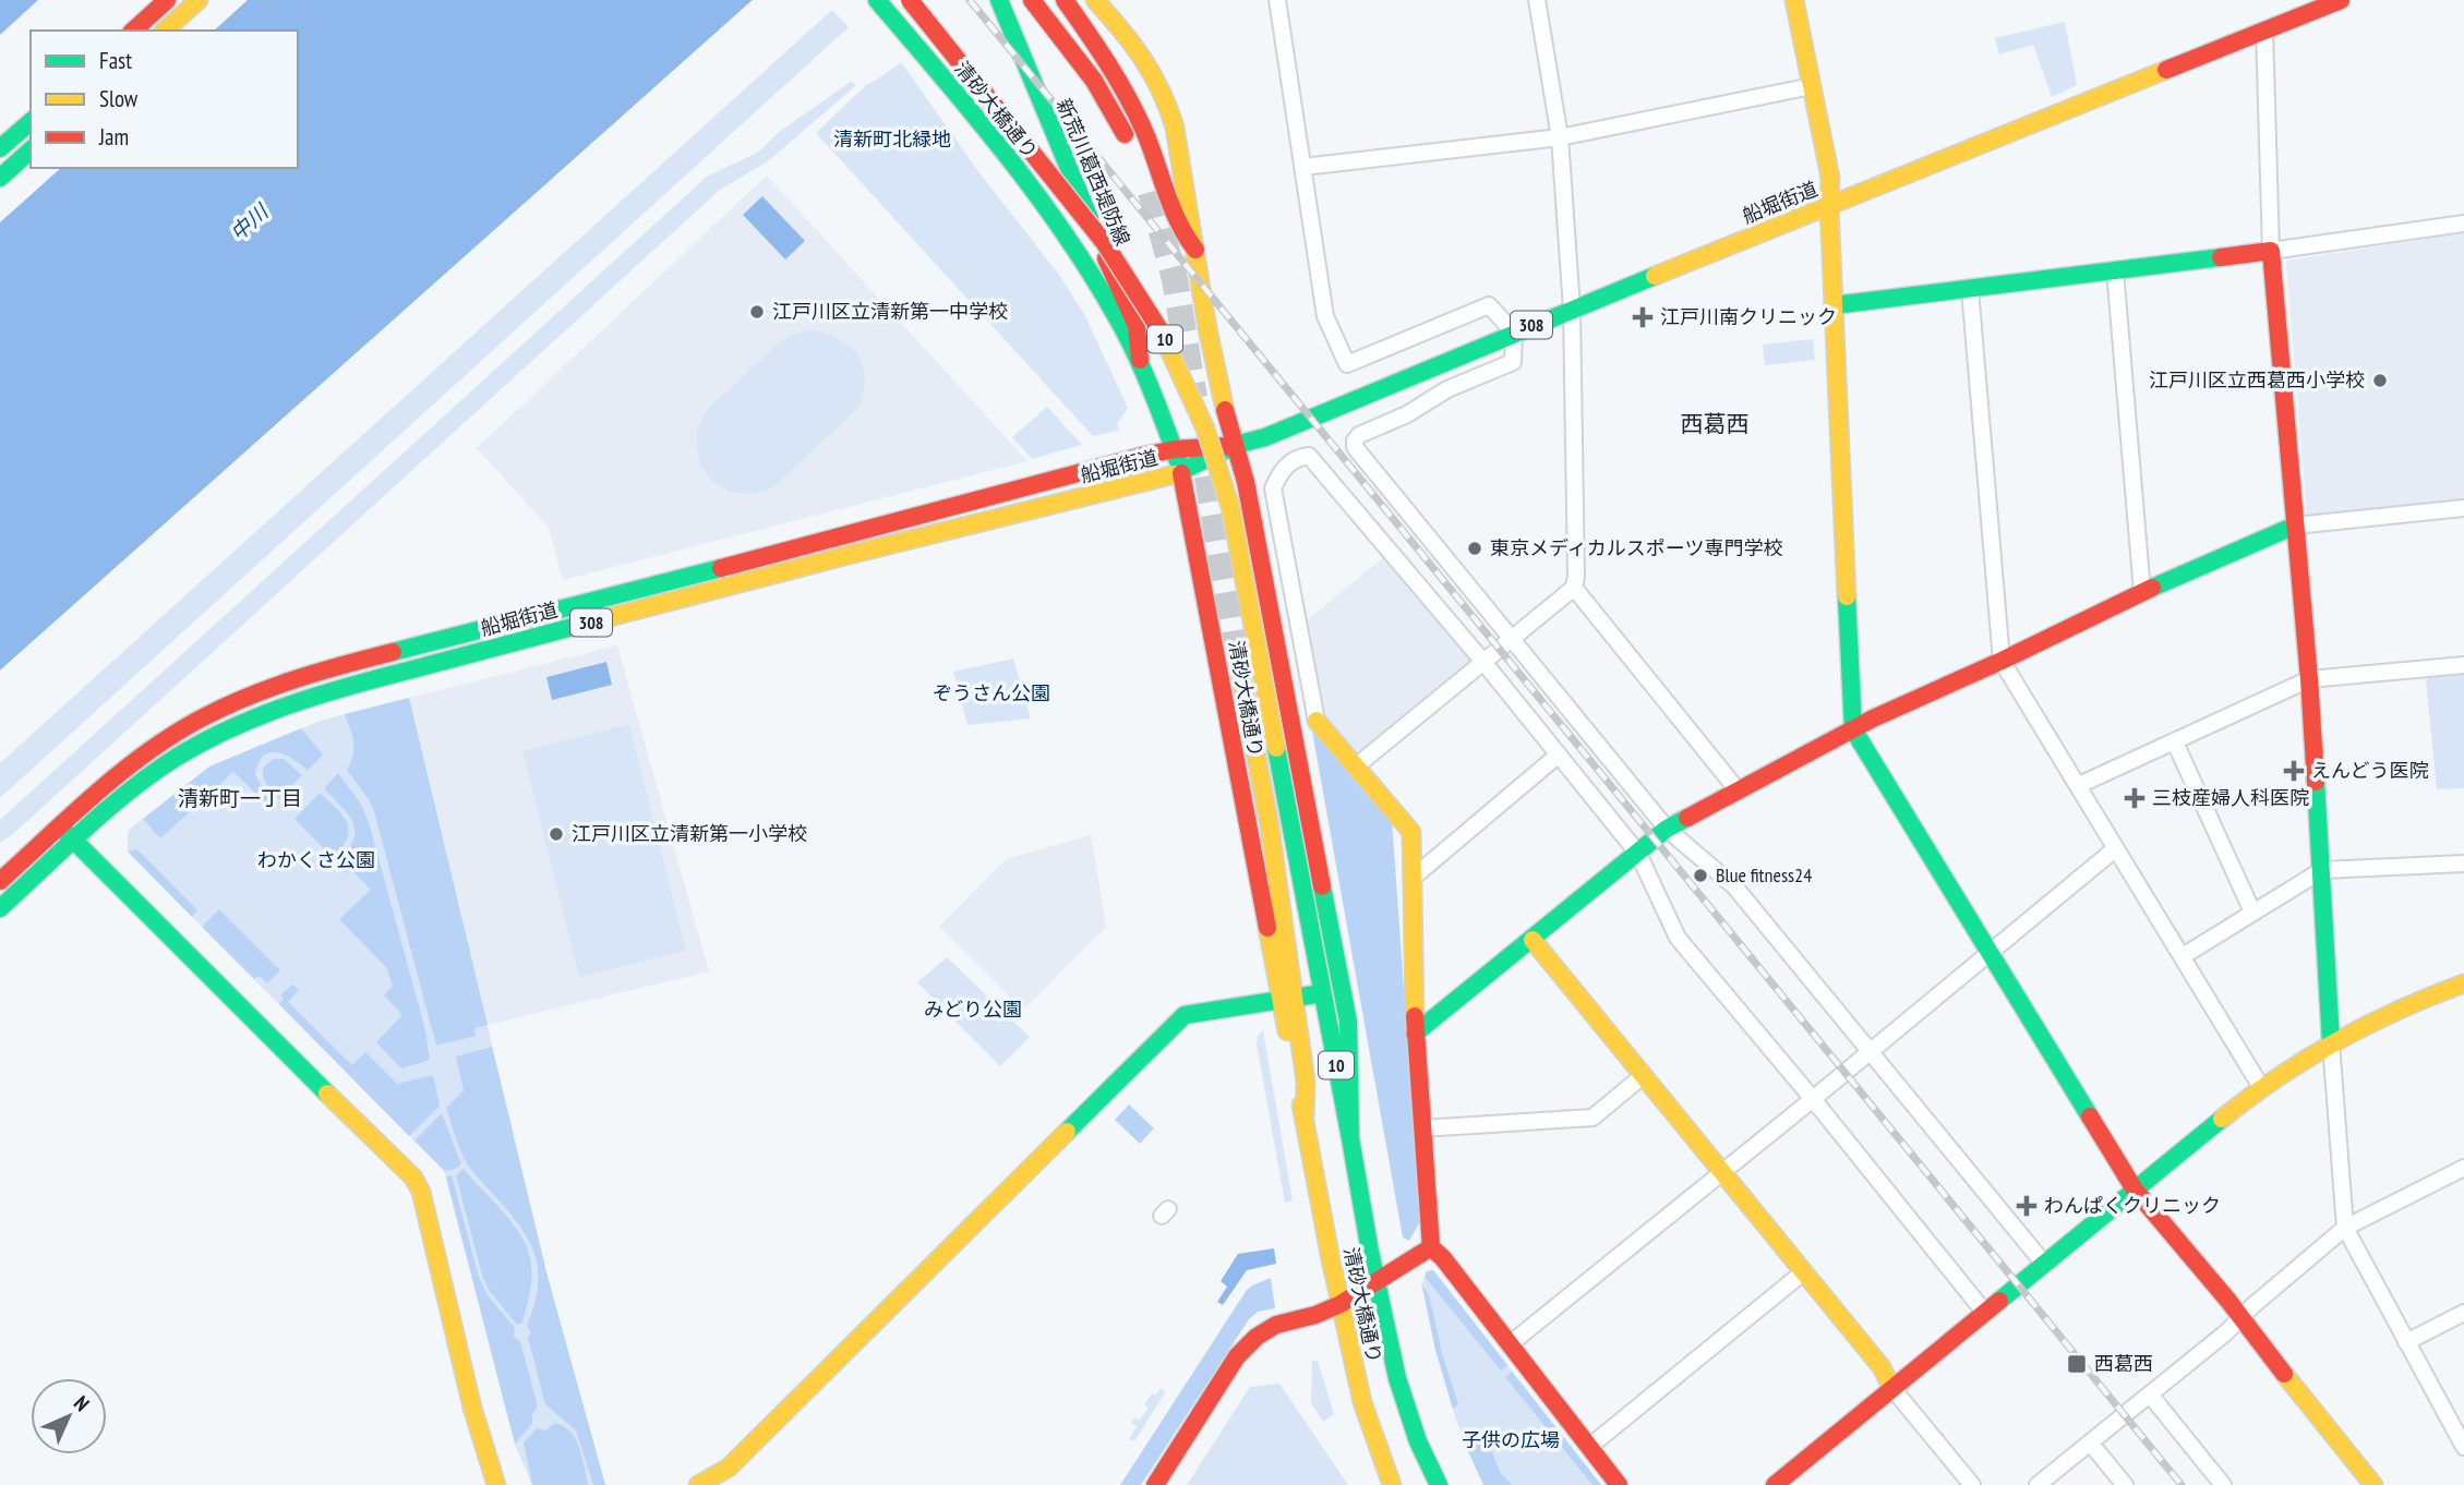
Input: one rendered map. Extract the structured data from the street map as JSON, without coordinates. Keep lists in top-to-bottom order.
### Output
{
  "streets": {
    "main road": [
      "清砂大橋通り",
      "新荒川葛西堤防線",
      "船堀街道",
      "308",
      "10"
    ]
  },
  "crossings": [
    ["清砂大橋通り", "新荒川葛西堤防線"],
    ["清砂大橋通り", "船堀街道"],
    ["清砂大橋通り", "10"]
  ],
  "districts": ["西葛西", "清新町一丁目"],
  "water": ["中川"],
  "parks": [
    "清新町北緑地",
    "ぞうさん公園",
    "わかくさ公園",
    "みどり公園",
    "子供の広場"
  ],
  "places": {
    "other": [
      "江戸川区立清新第一中学校",
      "江戸川区立西葛西小学校",
      "東京メディカルスポーツ専門学校",
      "江戸川区立清新第一小学校",
      "Blue fitness24"
    ],
    "health": [
      "江戸川南クリニック",
      "えんどう医院",
      "三枝産婦人科医院",
      "わんぱくクリニック"
    ],
    "transit": ["西葛西"]
  },
  "legend": ["Fast", "Slow", "Jam"],
  "north": "top right"
}
